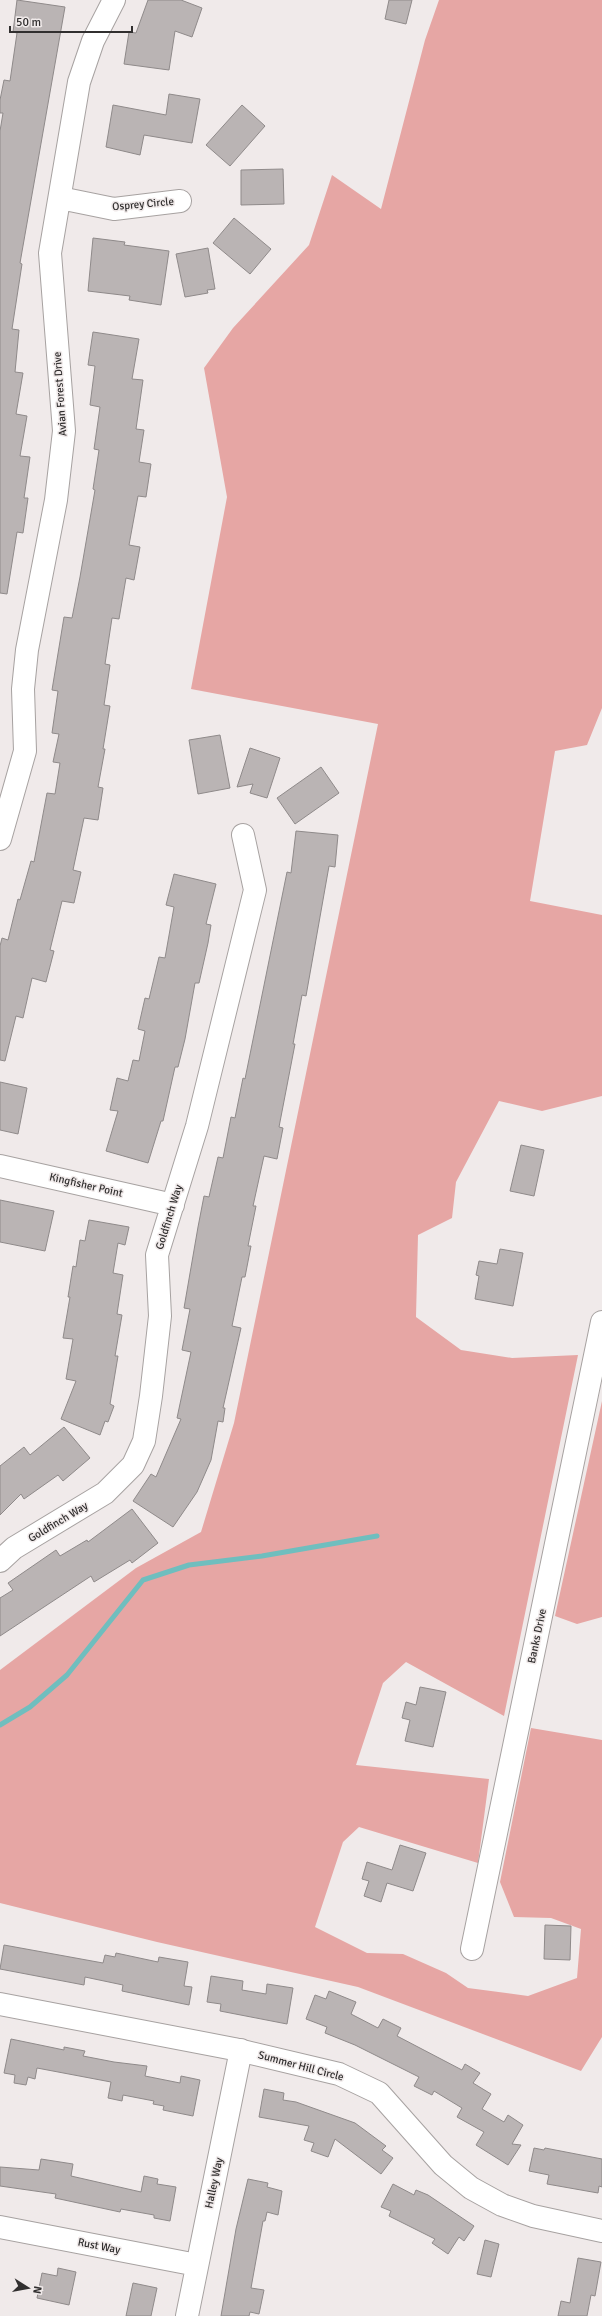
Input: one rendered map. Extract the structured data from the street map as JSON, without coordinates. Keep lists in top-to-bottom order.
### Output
{
  "streets": {
    "street": [
      "Osprey Circle",
      "Avian Forest Drive",
      "Kingfisher Point",
      "Goldfinch Way",
      "Banks Drive",
      "Summer Hill Circle",
      "Halley Way",
      "Rust Way"
    ]
  },
  "crossings": [
    ["Osprey Circle", "Avian Forest Drive"],
    ["Kingfisher Point", "Goldfinch Way"],
    ["Summer Hill Circle", "Halley Way"],
    ["Halley Way", "Rust Way"]
  ],
  "scale_bar": "50 m",
  "north": "right"
}
